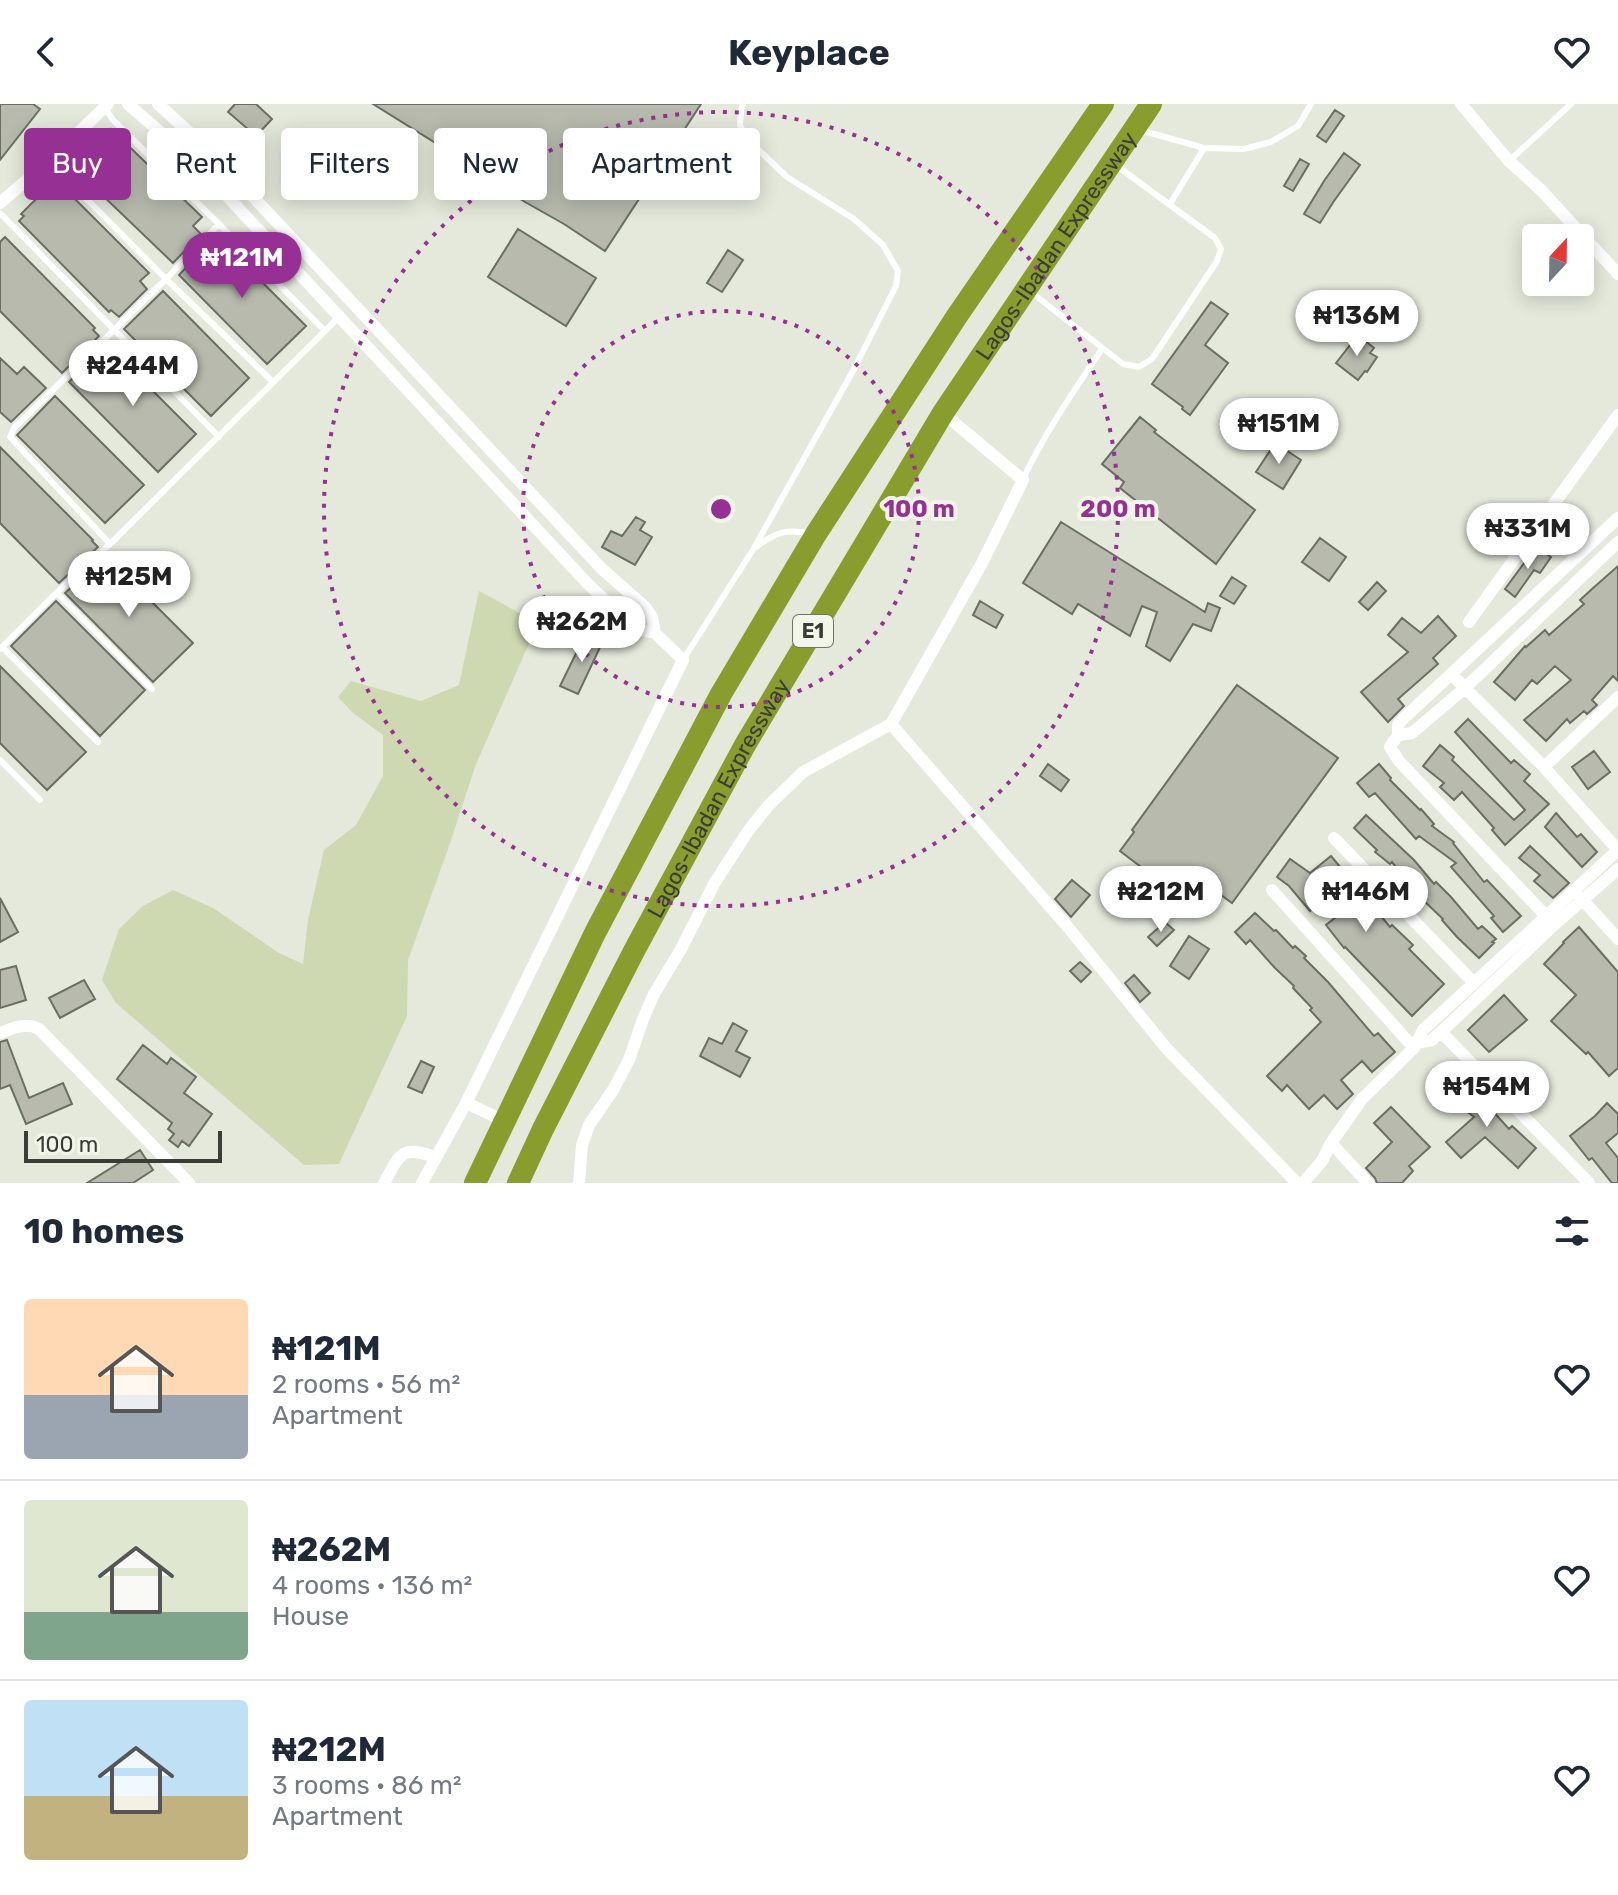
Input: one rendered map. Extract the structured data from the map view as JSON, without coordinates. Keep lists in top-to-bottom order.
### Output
{
  "streets": {
    "highway": ["Lagos-Ibadan Expressway", "E1"]
  },
  "scale_bar": "100 m",
  "north": "top",
  "page": {
    "header": "Keyplace",
    "chip": [
      "Buy",
      "Rent",
      "Filters",
      "New",
      "Apartment"
    ],
    "price": [
      "₦121M",
      "₦136M",
      "₦244M",
      "₦151M",
      "₦331M",
      "₦125M",
      "₦262M",
      "₦212M",
      "₦146M",
      "₦154M"
    ],
    "scale": "100 m",
    "heading": "10 homes",
    "list": [
      {
        "name": "₦121M",
        "note": "2 rooms · 56 m² · Apartment"
      },
      {
        "name": "₦262M",
        "note": "4 rooms · 136 m² · House"
      },
      {
        "name": "₦212M",
        "note": "3 rooms · 86 m² · Apartment"
      }
    ]
  },
  "rings": ["100 m", "200 m"]
}
